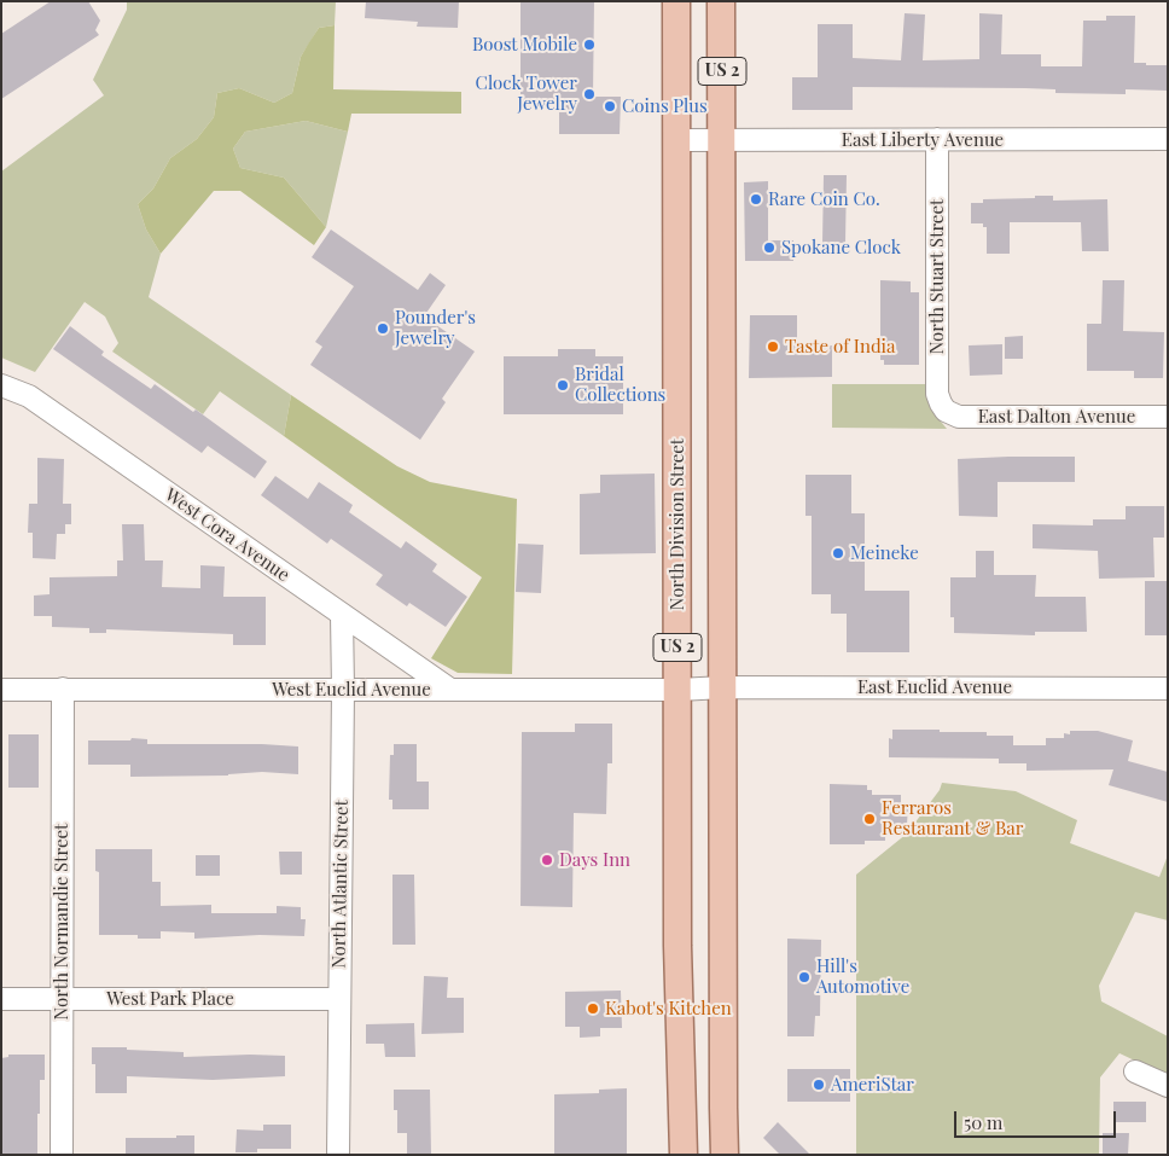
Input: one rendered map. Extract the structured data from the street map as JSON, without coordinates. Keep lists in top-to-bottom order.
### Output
{
  "streets": {
    "main road": ["US 2", "North Division Street"],
    "street": [
      "East Liberty Avenue",
      "North Stuart Street",
      "East Dalton Avenue",
      "West Cora Avenue",
      "East Euclid Avenue",
      "West Euclid Avenue",
      "North Atlantic Street",
      "North Normandie Street",
      "West Park Place"
    ]
  },
  "crossings": [
    ["East Liberty Avenue", "North Stuart Street"],
    ["East Liberty Avenue", "North Division Street"],
    ["North Stuart Street", "East Dalton Avenue"],
    ["North Division Street", "East Euclid Avenue"],
    ["North Division Street", "West Euclid Avenue"],
    ["West Cora Avenue", "West Euclid Avenue"],
    ["West Cora Avenue", "North Atlantic Street"],
    ["East Euclid Avenue", "West Euclid Avenue"],
    ["West Euclid Avenue", "North Atlantic Street"],
    ["West Euclid Avenue", "North Normandie Street"],
    ["North Atlantic Street", "West Park Place"],
    ["North Normandie Street", "West Park Place"]
  ],
  "places": [
    "Boost Mobile",
    "Clock Tower Jewelry",
    "Coins Plus",
    "Rare Coin Co.",
    "Spokane Clock",
    "Pounder's Jewelry",
    "Taste of India",
    "Bridal Collections",
    "Meineke",
    "Ferraros Restaurant & Bar",
    "Days Inn",
    "Hill's Automotive",
    "Kabot's Kitchen",
    "AmeriStar"
  ],
  "scale_bar": "50 m"
}
